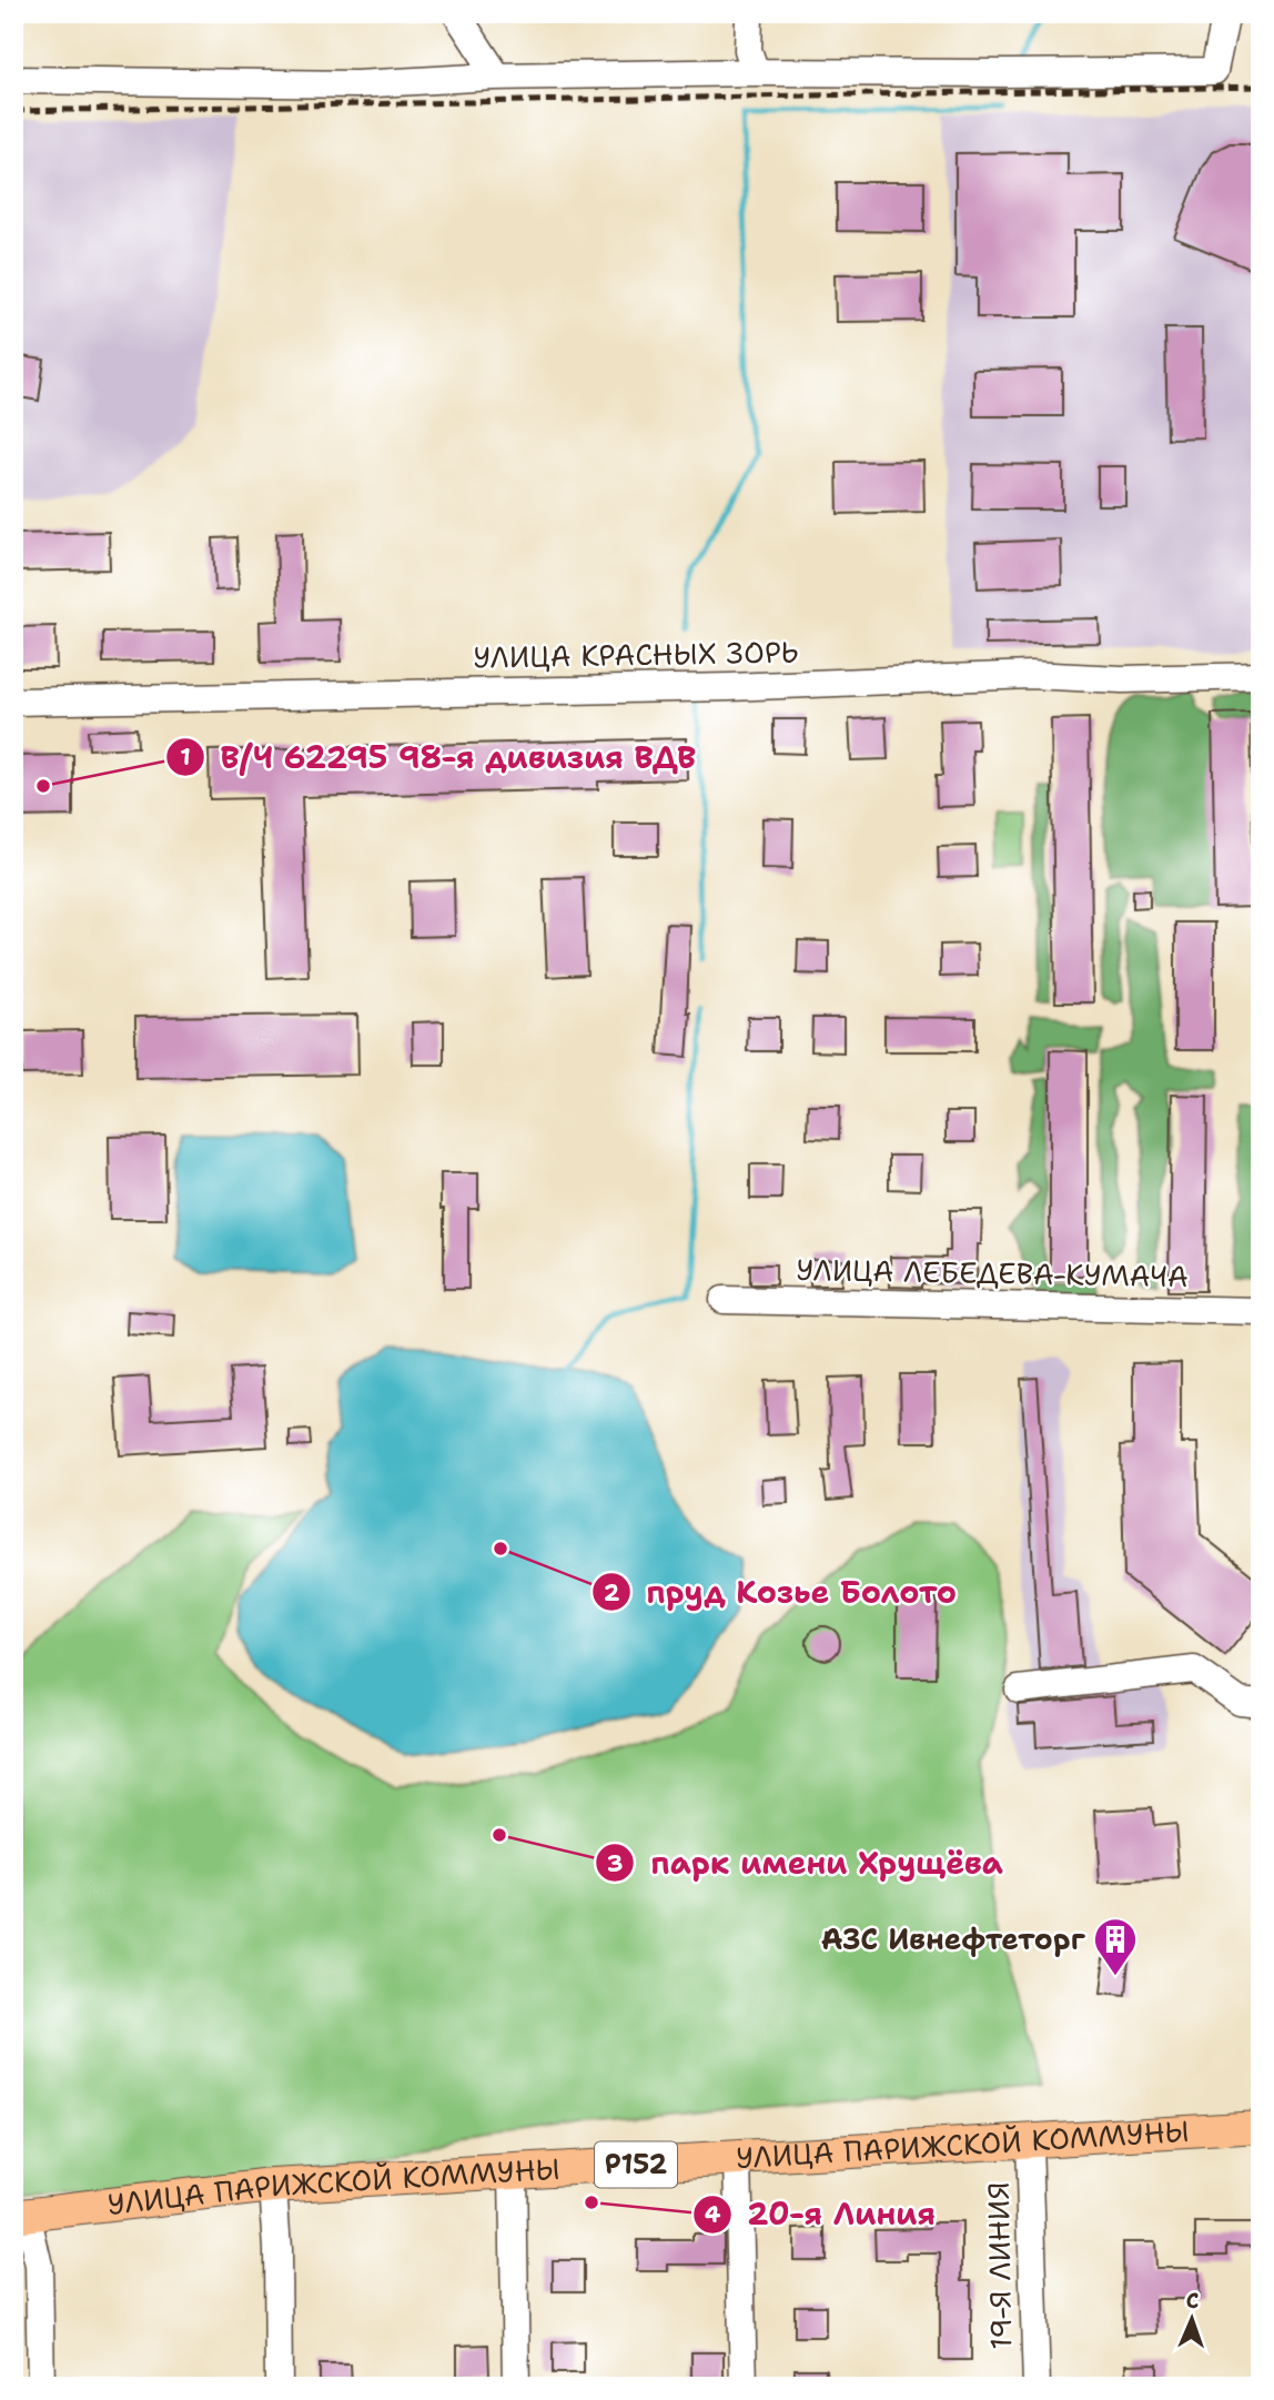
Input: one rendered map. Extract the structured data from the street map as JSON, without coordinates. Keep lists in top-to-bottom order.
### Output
{
  "streets": {
    "main road": ["УЛИЦА ПАРИЖСКОЙ КОММУНЫ", "Р152"],
    "street": ["УЛИЦА КРАСНЫХ ЗОРЬ", "УЛИЦА ЛЕБЕДЕВА-КУМАЧА", "19-Я ЛИНИЯ"]
  },
  "crossings": [
    ["УЛИЦА ПАРИЖСКОЙ КОММУНЫ", "19-Я ЛИНИЯ"]
  ],
  "places": {
    "other": [
      "В/Ч 62295 98-я дивизия ВДВ",
      "пруд Козье Болото",
      "парк имени Хрущёва",
      "20-я Линия"
    ],
    "building": ["АЗС Ивнефтеторг"]
  },
  "north": "top"
}
